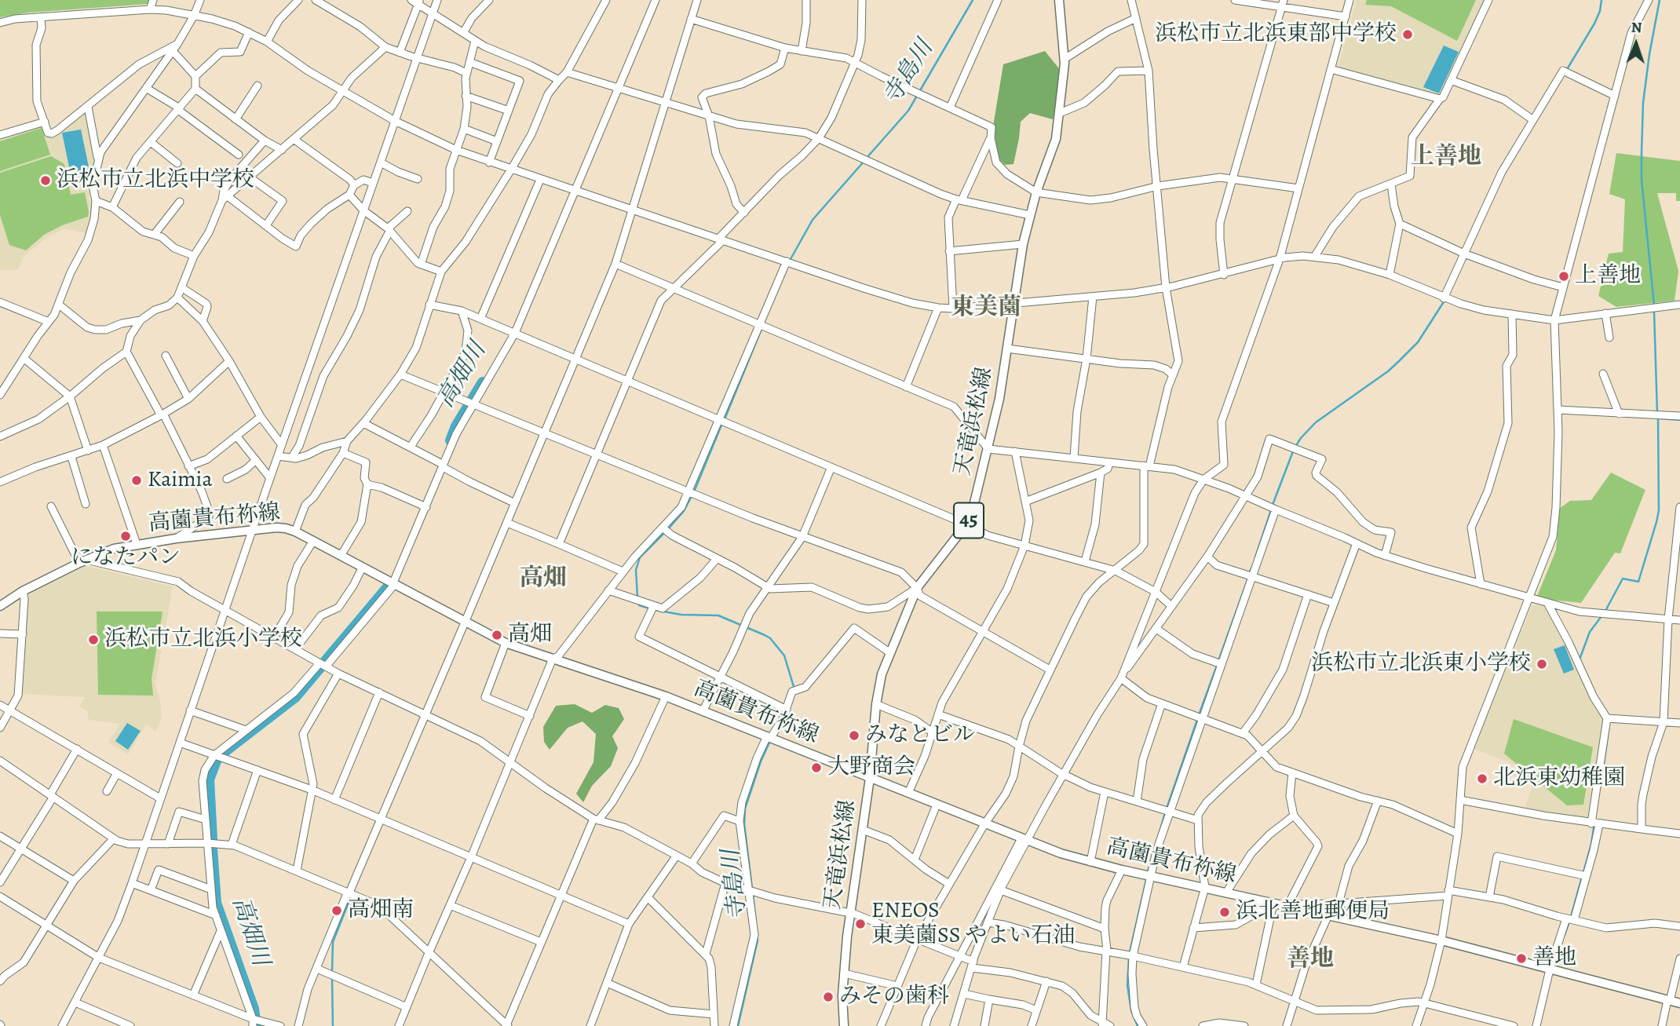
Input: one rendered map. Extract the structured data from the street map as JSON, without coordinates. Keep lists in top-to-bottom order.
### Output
{
  "streets": {
    "main road": ["天竜浜松線", "高薗貴布祢線", "45"]
  },
  "crossings": [
    ["天竜浜松線", "高薗貴布祢線"]
  ],
  "districts": [
    "上善地",
    "東美薗",
    "高畑",
    "善地"
  ],
  "water": ["寺島川", "高畑川"],
  "places": [
    "浜松市立北浜東部中学校",
    "浜松市立北浜中学校",
    "上善地",
    "Kaimia",
    "になたパン",
    "高畑",
    "浜松市立北浜小学校",
    "浜松市立北浜東小学校",
    "みなとビル",
    "大野商会",
    "北浜東幼稚園",
    "高畑南",
    "浜北善地郵便局",
    "ENEOS 東美薗SS やよい石油",
    "善地",
    "みその歯科"
  ],
  "north": "top"
}
